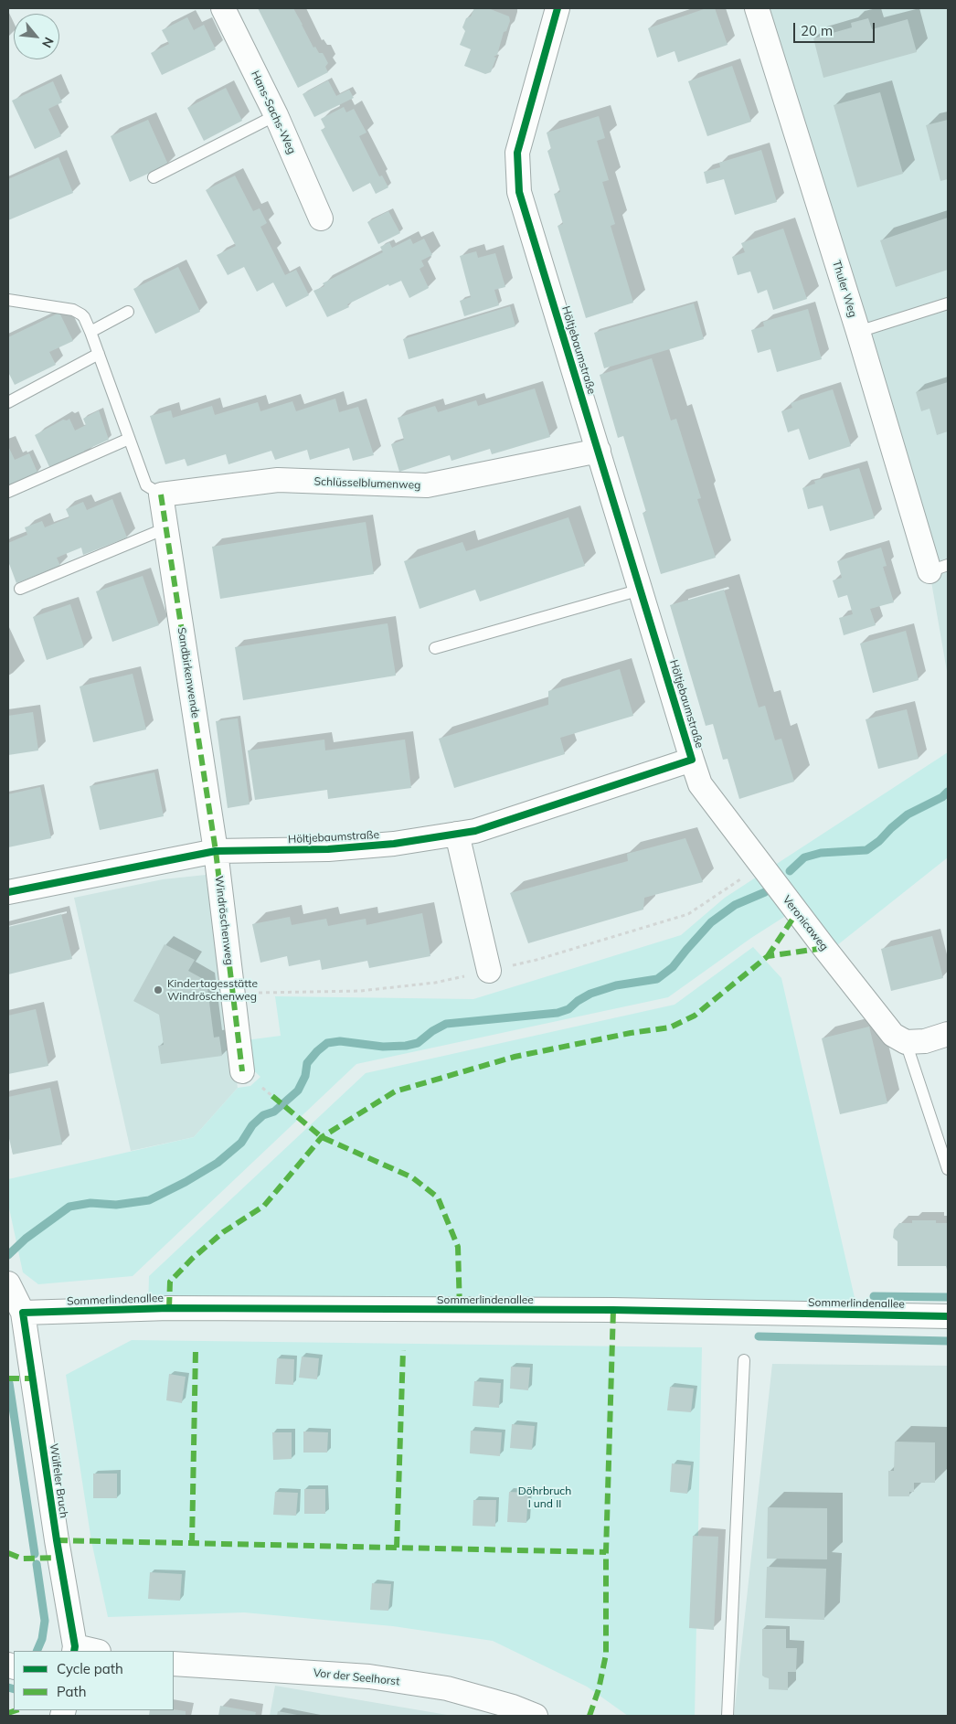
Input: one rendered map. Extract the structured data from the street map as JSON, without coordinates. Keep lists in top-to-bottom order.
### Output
{
  "streets": {
    "street": [
      "Hans-Sachs-Weg",
      "Thuler Weg",
      "Höltjebaumstraße",
      "Schlüsselblumenweg",
      "Sandbirkenwende",
      "Windröschenweg",
      "Veronicaweg",
      "Sommerlindenallee",
      "Wülfeler Bruch",
      "Vor der Seelhorst"
    ]
  },
  "crossings": [
    ["Höltjebaumstraße", "Schlüsselblumenweg"],
    ["Höltjebaumstraße", "Sandbirkenwende"],
    ["Höltjebaumstraße", "Windröschenweg"],
    ["Höltjebaumstraße", "Veronicaweg"],
    ["Schlüsselblumenweg", "Sandbirkenwende"],
    ["Sandbirkenwende", "Windröschenweg"],
    ["Sommerlindenallee", "Wülfeler Bruch"]
  ],
  "parks": ["Döhrbruch I und II"],
  "places": ["Kindertagesstätte Windröschenweg"],
  "legend": ["Cycle path", "Path"],
  "scale_bar": "20 m",
  "north": "bottom right"
}
